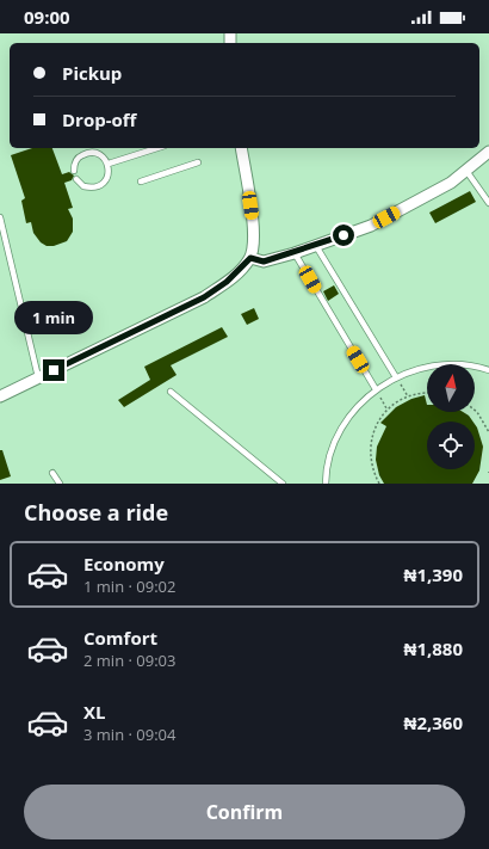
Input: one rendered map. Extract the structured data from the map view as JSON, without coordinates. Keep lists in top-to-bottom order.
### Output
{
  "north": "top",
  "page": {
    "status": "09:00",
    "banner": ["Pickup", "Drop-off"],
    "bubble": "1 min",
    "heading": "Choose a ride",
    "list": [
      {
        "name": "Economy",
        "note": "1 min · 09:02",
        "value": "₦1,390"
      },
      {
        "name": "Comfort",
        "note": "2 min · 09:03",
        "value": "₦1,880"
      },
      {
        "name": "XL",
        "note": "3 min · 09:04",
        "value": "₦2,360"
      }
    ],
    "buttons": "Confirm"
  }
}
